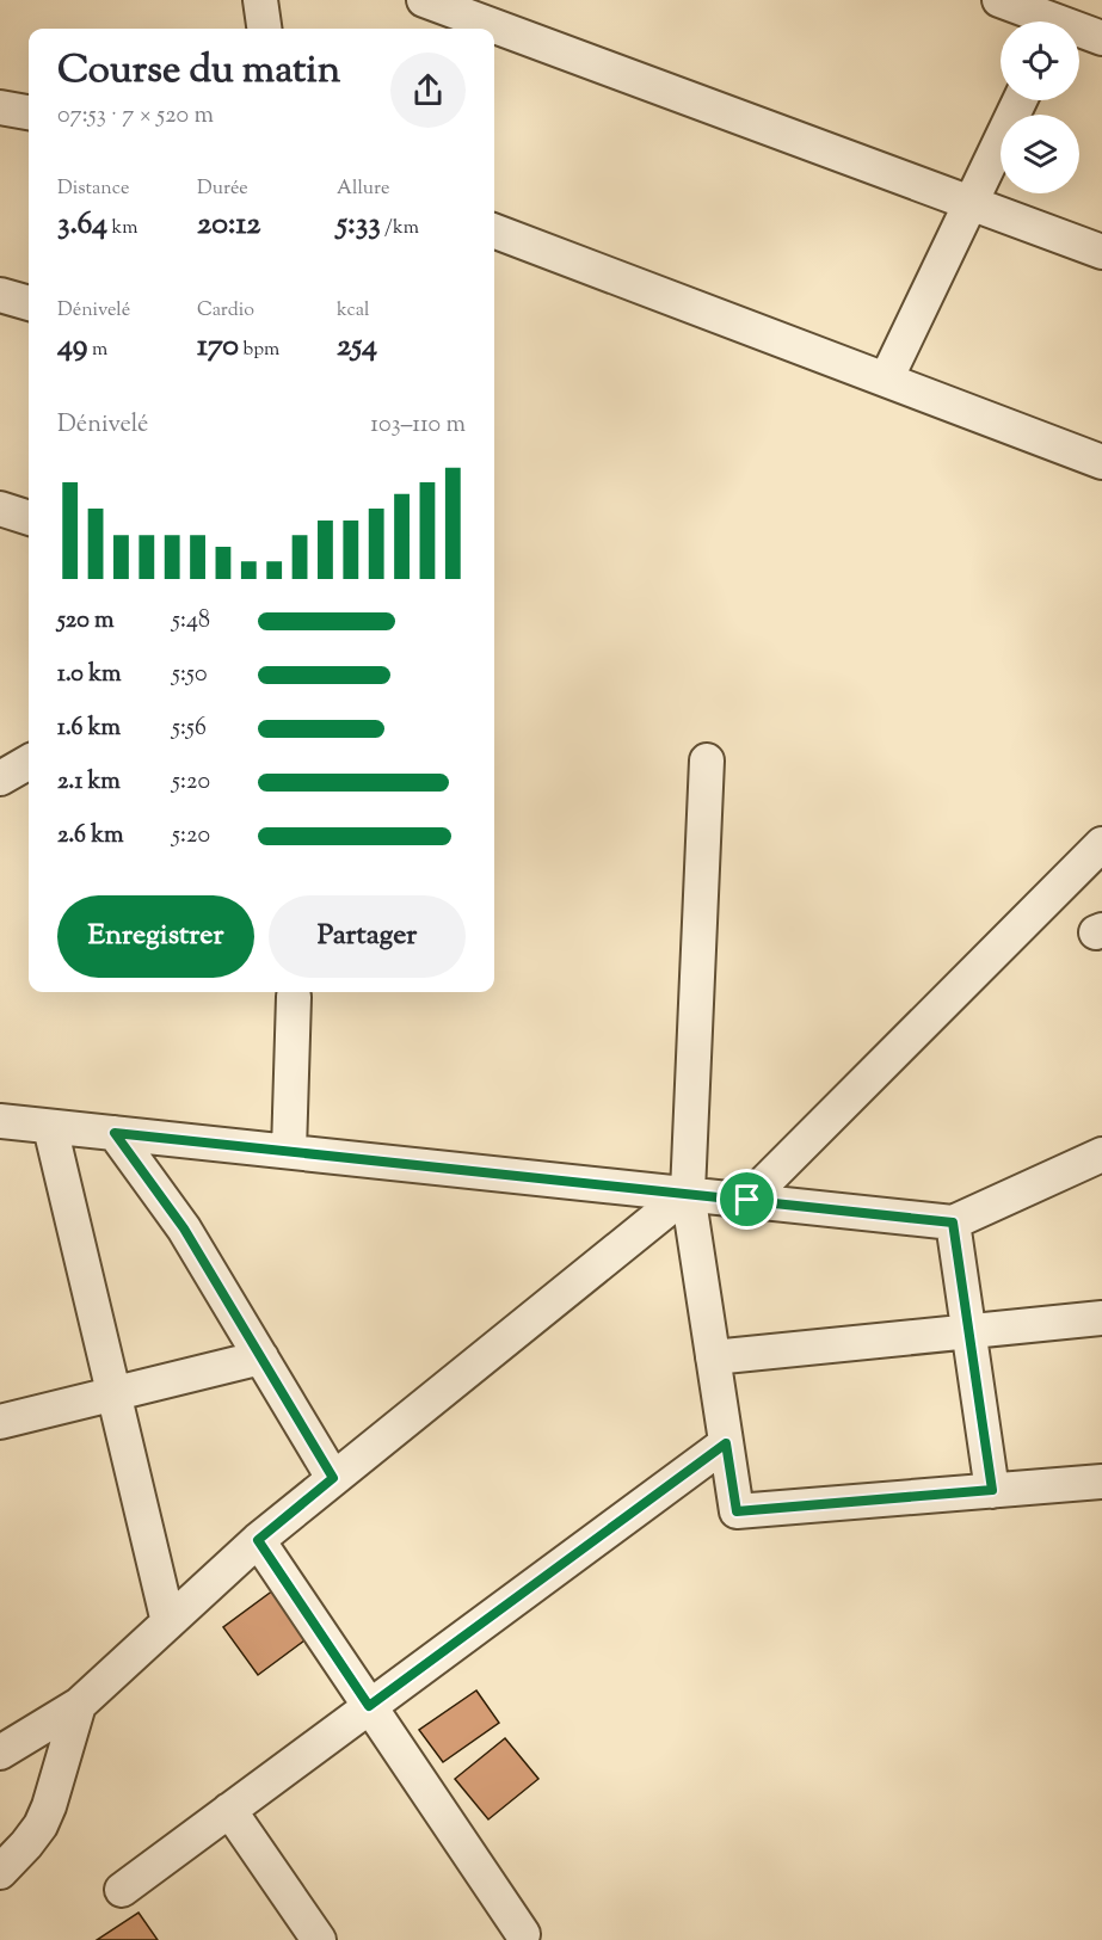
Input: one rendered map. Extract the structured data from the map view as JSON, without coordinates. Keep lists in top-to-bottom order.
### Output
{
  "page": {
    "heading": ["Course du matin", "07:53 · 7 × 520 m"],
    "stats": [
      ["Distance", "3.64 km"],
      ["Durée", "20:12"],
      ["Allure", "5:33 /km"],
      ["Dénivelé", "49 m"],
      ["Cardio", "170 bpm"],
      ["kcal", "254"]
    ],
    "chart": ["Dénivelé", "103–110 m"],
    "list": [
      {
        "name": "520 m",
        "note": "5:48"
      },
      {
        "name": "1.0 km",
        "note": "5:50"
      },
      {
        "name": "1.6 km",
        "note": "5:56"
      },
      {
        "name": "2.1 km",
        "note": "5:20"
      },
      {
        "name": "2.6 km",
        "note": "5:20"
      }
    ],
    "buttons": ["Enregistrer", "Partager"]
  }
}
